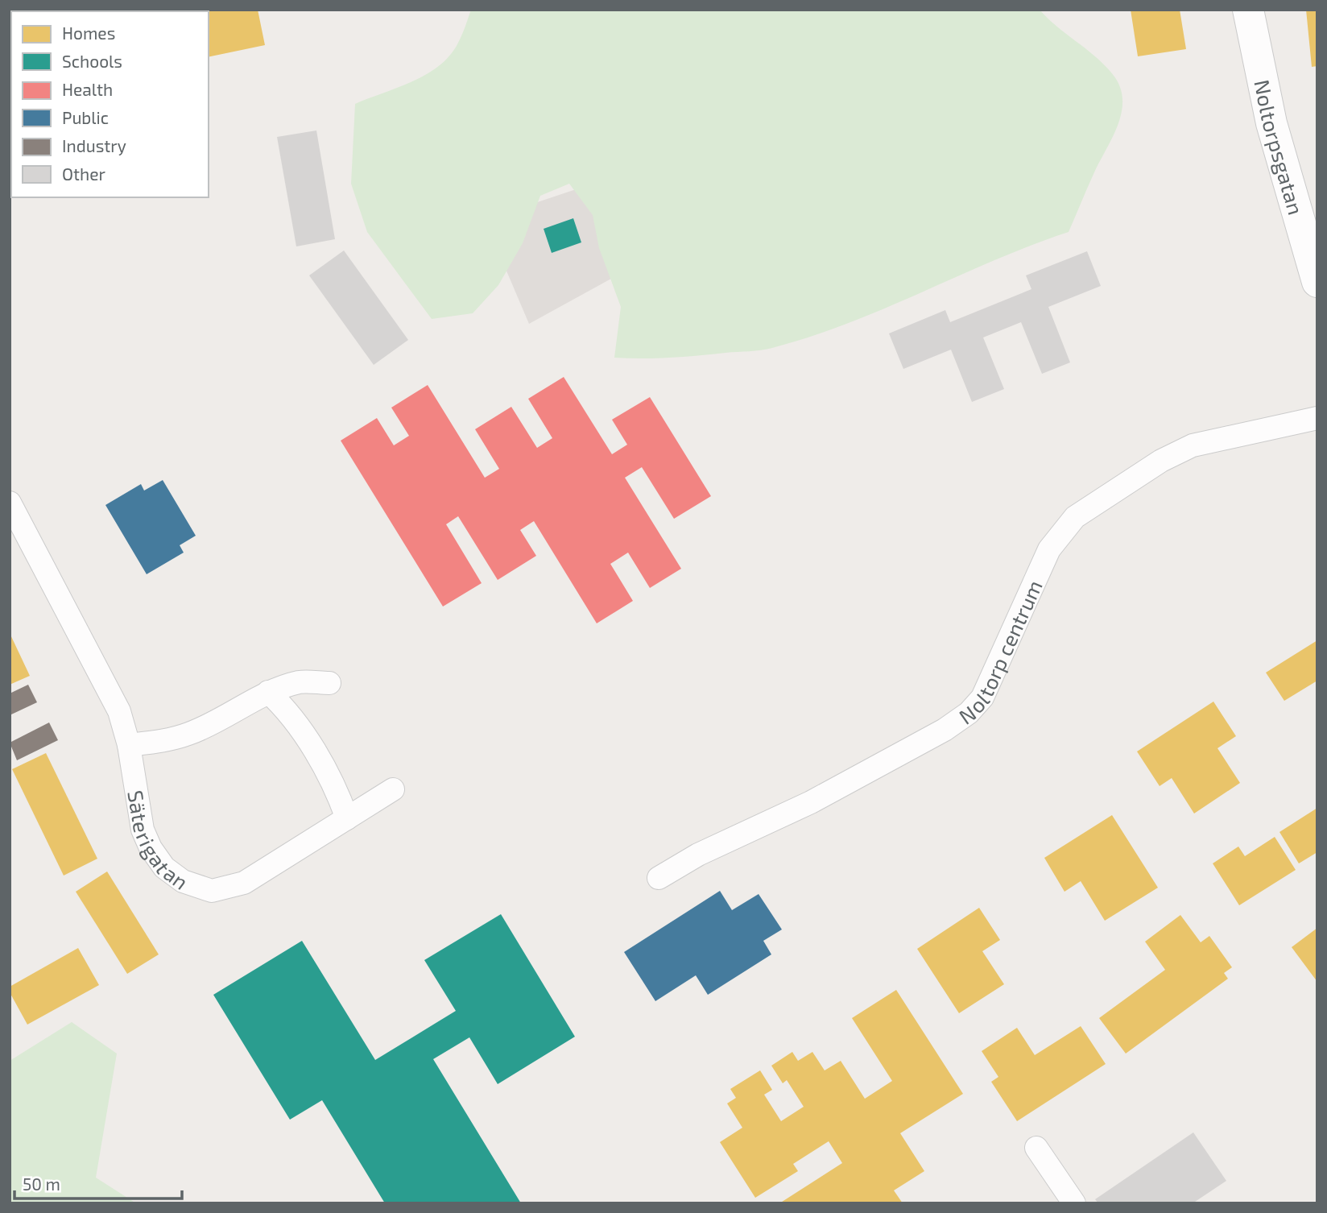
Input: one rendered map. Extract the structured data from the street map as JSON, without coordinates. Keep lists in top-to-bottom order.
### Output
{
  "streets": {
    "street": ["Noltorpsgatan", "Noltorp centrum", "Säterigatan"]
  },
  "legend": [
    "Homes",
    "Schools",
    "Health",
    "Public",
    "Industry",
    "Other"
  ],
  "scale_bar": "50 m"
}
